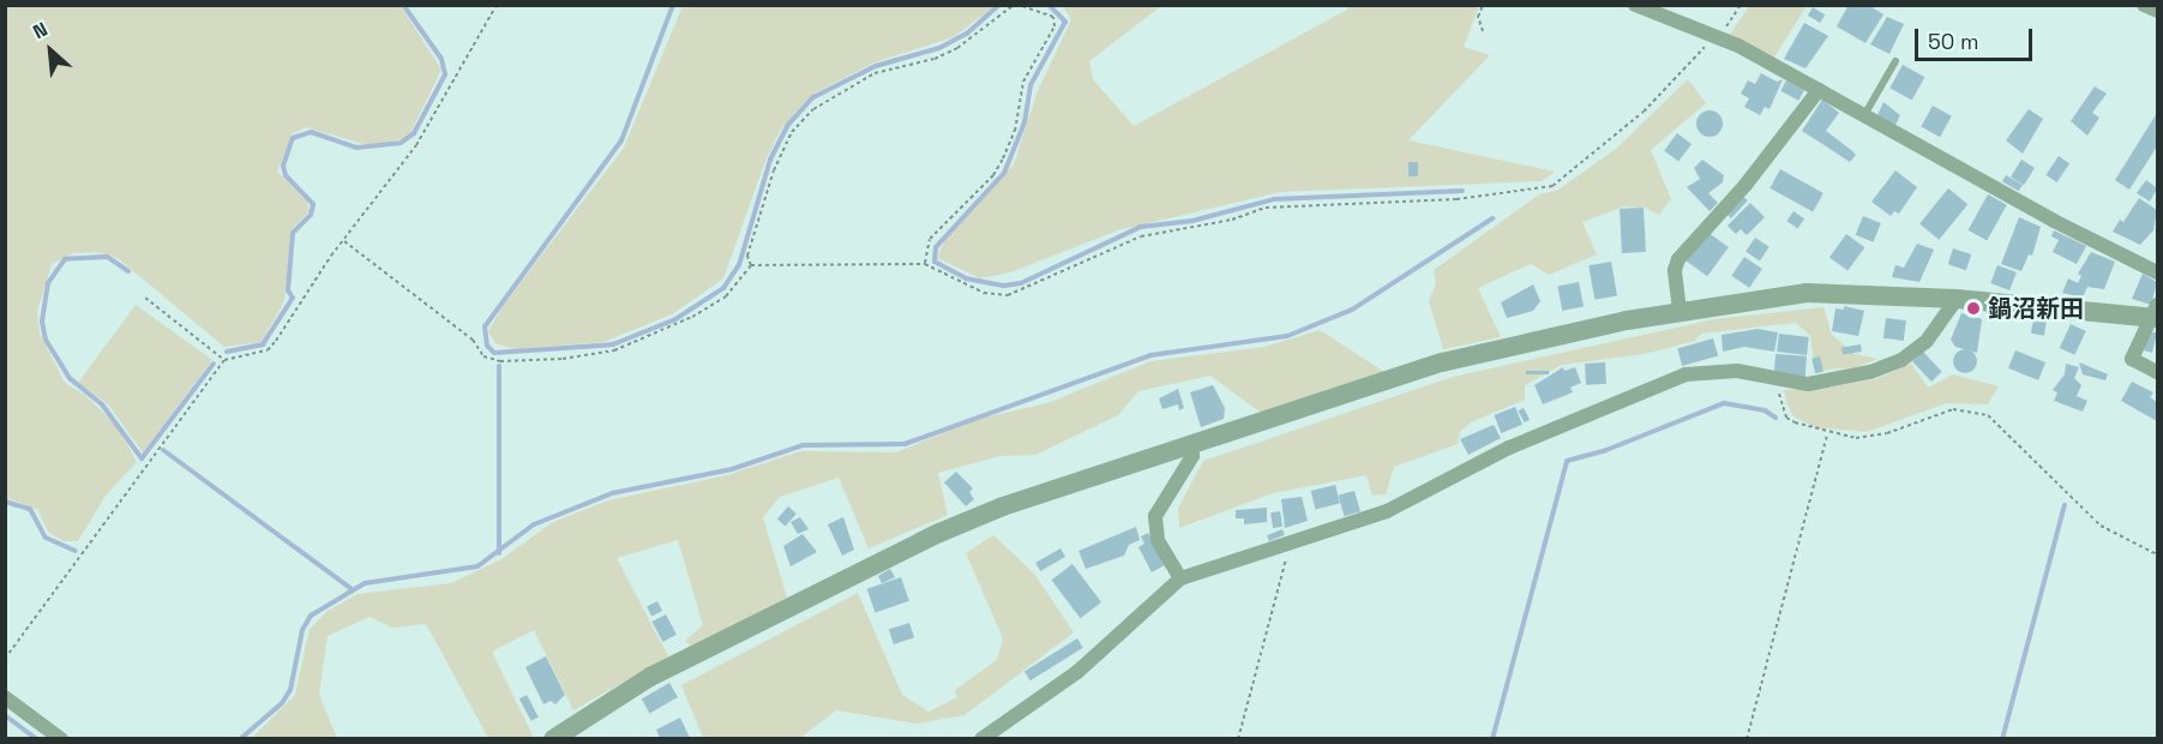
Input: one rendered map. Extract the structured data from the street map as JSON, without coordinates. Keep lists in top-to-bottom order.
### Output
{
  "places": ["鍋沼新田"],
  "scale_bar": "50 m",
  "north": "top left"
}
